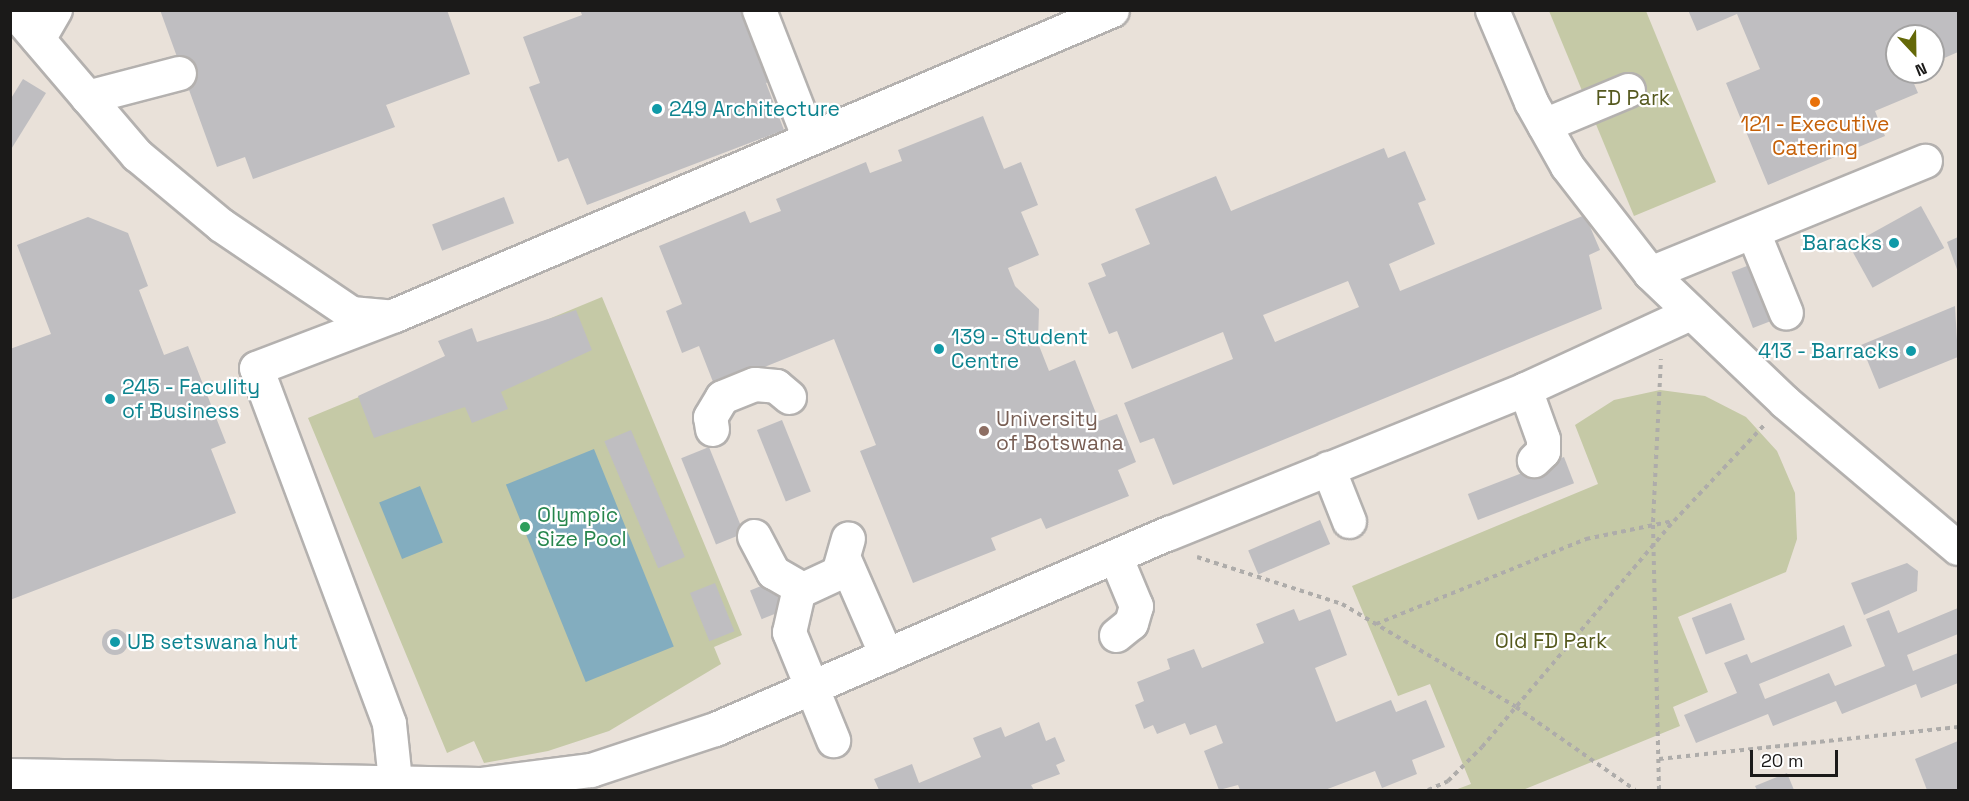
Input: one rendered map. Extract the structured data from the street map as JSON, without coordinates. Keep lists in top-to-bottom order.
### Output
{
  "parks": ["FD Park", "Old FD Park"],
  "places": [
    "121 - Executive Catering",
    "249 Architecture",
    "Baracks",
    "139 - Student Centre",
    "413 - Barracks",
    "245 - Faculity of Business",
    "University of Botswana",
    "Olympic Size Pool",
    "UB setswana hut"
  ],
  "scale_bar": "20 m",
  "north": "bottom"
}
